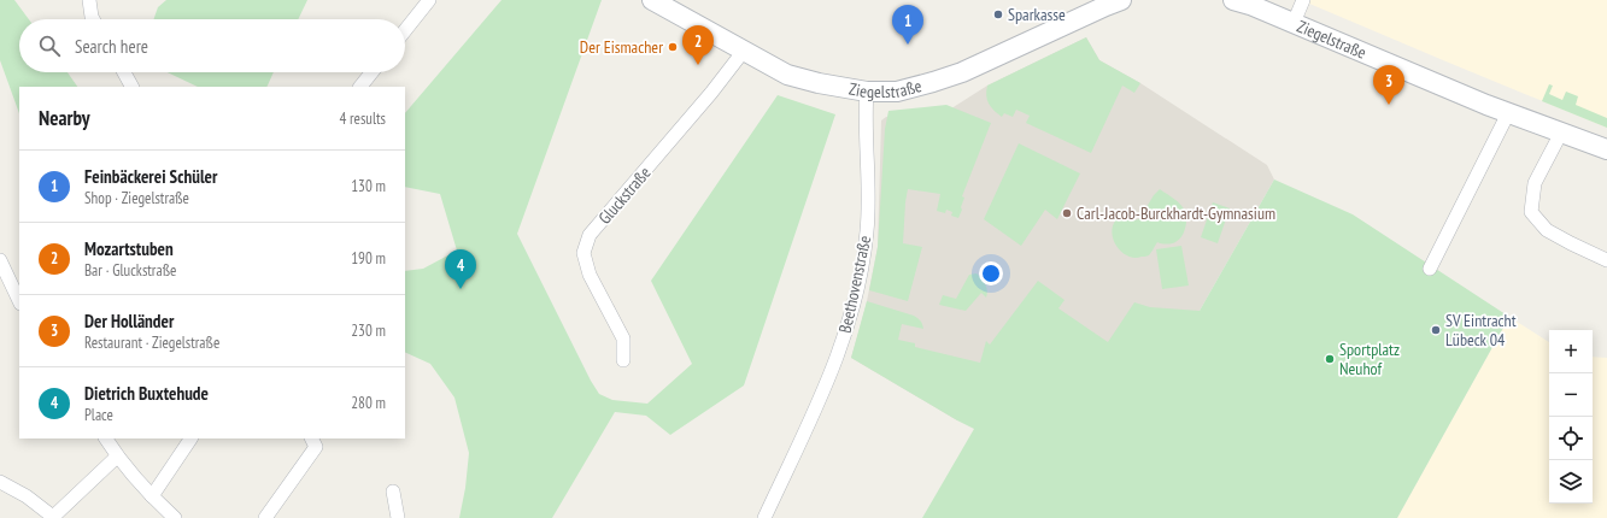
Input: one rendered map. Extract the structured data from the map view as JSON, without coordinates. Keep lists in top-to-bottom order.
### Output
{
  "streets": {
    "main road": ["Ziegelstraße"],
    "street": ["Gluckstraße", "Beethovenstraße"]
  },
  "crossings": [
    ["Ziegelstraße", "Gluckstraße"],
    ["Ziegelstraße", "Beethovenstraße"]
  ],
  "places": [
    "Sparkasse",
    "Der Eismacher",
    "Carl-Jacob-Burckhardt-Gymnasium",
    "SV Eintracht Lübeck 04",
    "Sportplatz Neuhof"
  ],
  "page": {
    "pins": [
      "1",
      "2",
      "3",
      "4"
    ],
    "search": "Search here",
    "heading": ["Nearby", "4 results"],
    "list": [
      {
        "mark": "1",
        "name": "Feinbäckerei Schüler",
        "note": "Shop · Ziegelstraße",
        "value": "130 m"
      },
      {
        "mark": "2",
        "name": "Mozartstuben",
        "note": "Bar · Gluckstraße",
        "value": "190 m"
      },
      {
        "mark": "3",
        "name": "Der Holländer",
        "note": "Restaurant · Ziegelstraße",
        "value": "230 m"
      },
      {
        "mark": "4",
        "name": "Dietrich Buxtehude",
        "note": "Place",
        "value": "280 m"
      }
    ],
    "map_buttons": ["+", "−"]
  }
}
